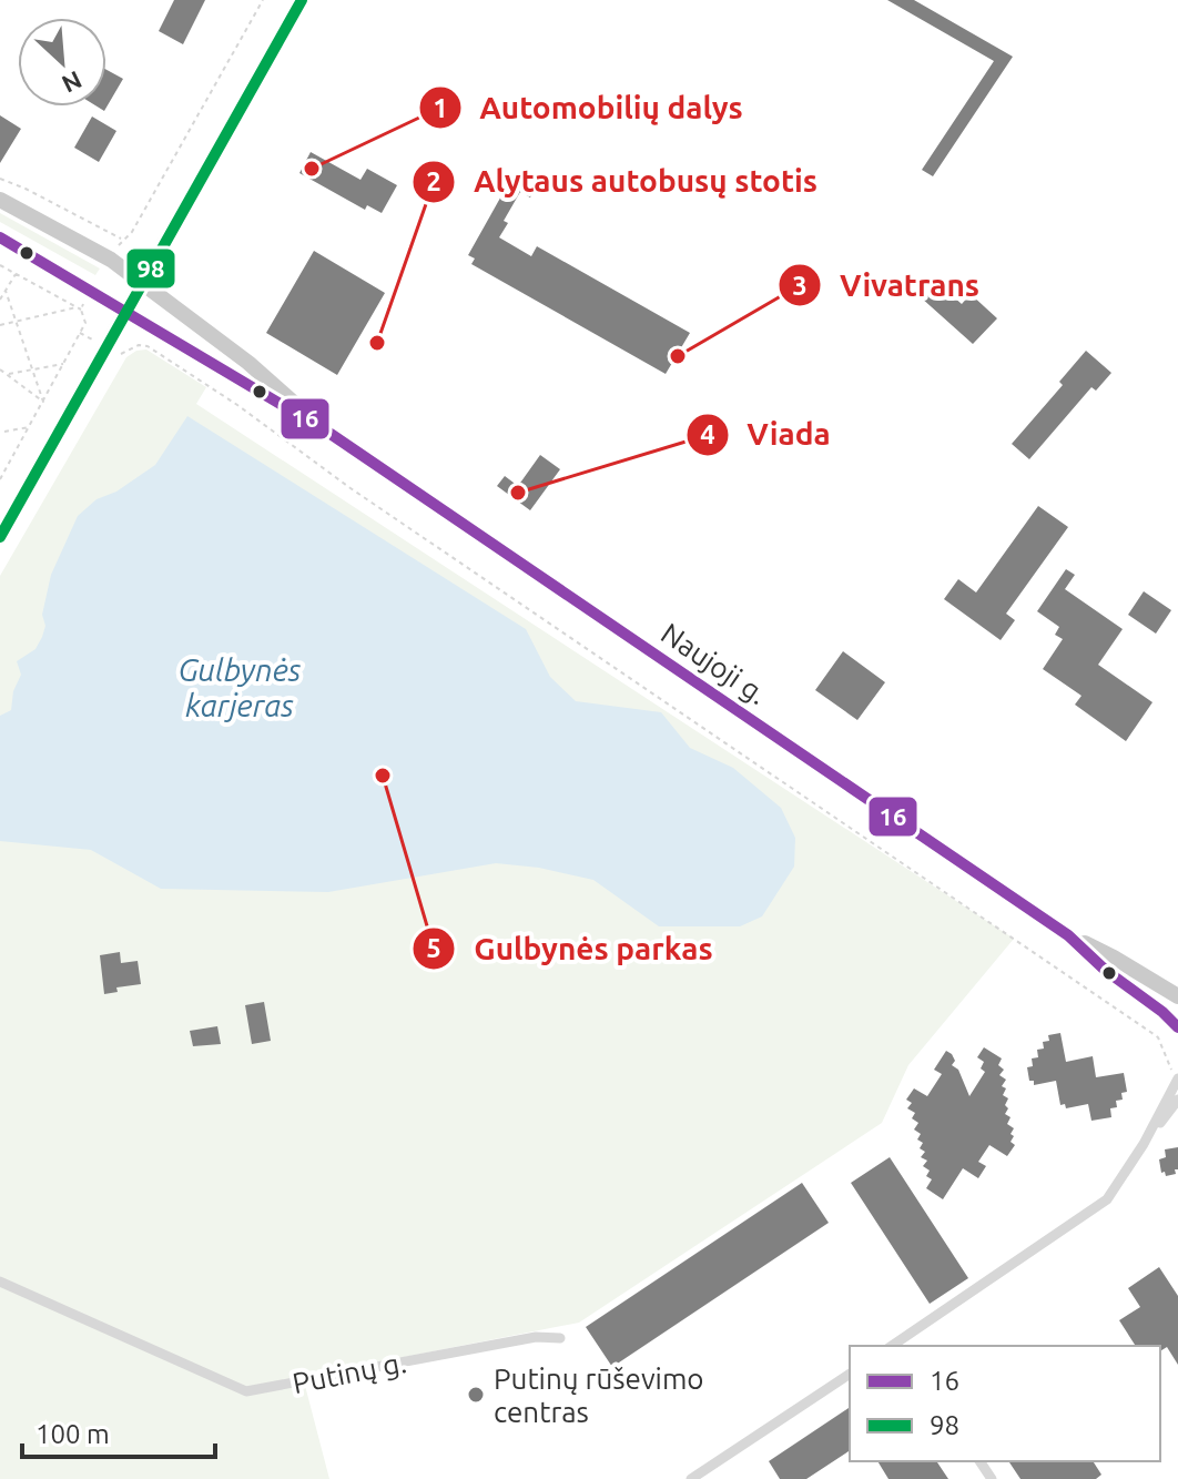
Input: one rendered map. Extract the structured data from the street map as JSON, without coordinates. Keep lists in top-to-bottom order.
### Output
{
  "streets": {
    "main road": ["Naujoji g."],
    "street": ["Putinų g."]
  },
  "water": ["Gulbynės karjeras"],
  "places": [
    "Automobilių dalys",
    "Alytaus autobusų stotis",
    "Vivatrans",
    "Viada",
    "Gulbynės parkas",
    "Putinų rūševimo centras"
  ],
  "lines": ["transit line 98", "transit line 16"],
  "legend": ["16", "98"],
  "scale_bar": "100 m",
  "north": "bottom right"
}
